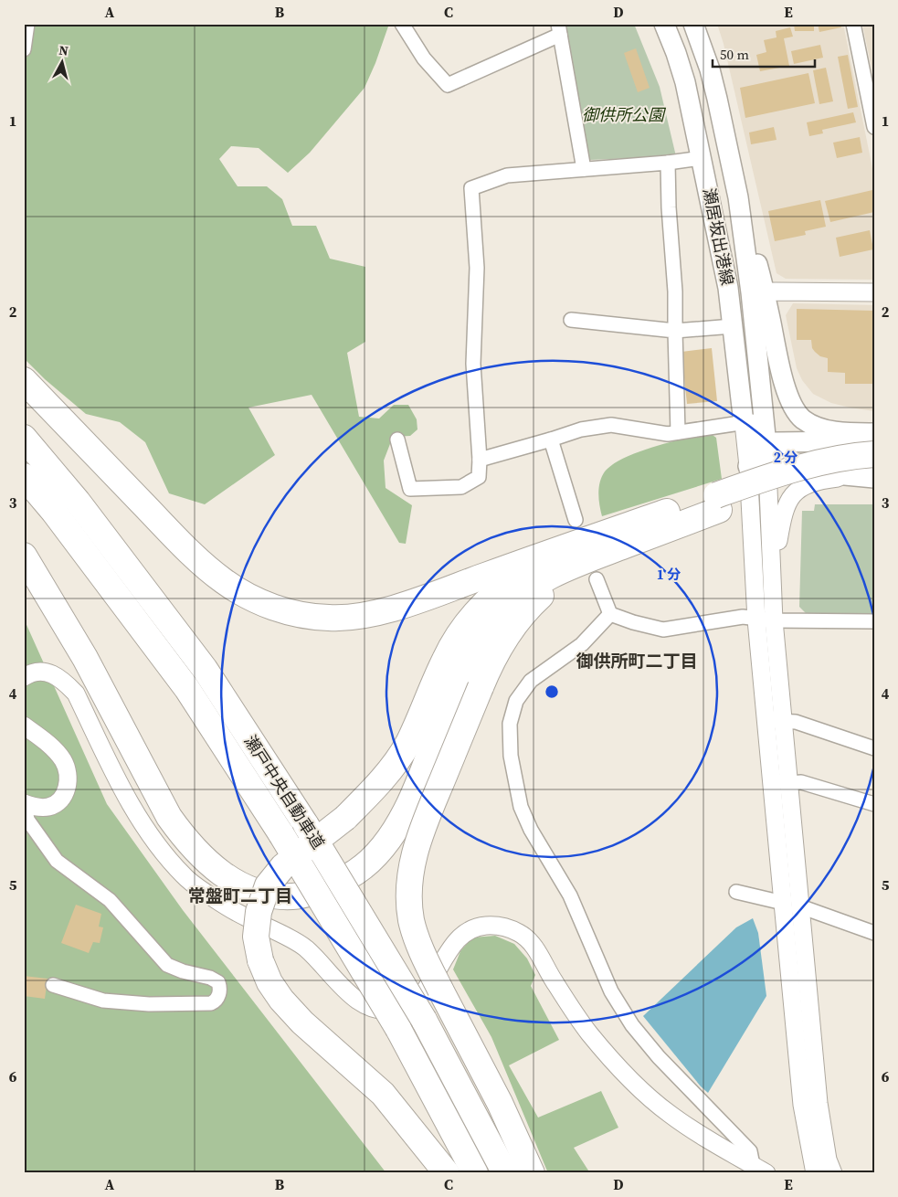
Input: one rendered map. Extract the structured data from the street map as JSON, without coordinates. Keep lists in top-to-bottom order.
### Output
{
  "streets": {
    "highway": ["瀬戸中央自動車道"],
    "main road": ["瀬居坂出港線"]
  },
  "districts": ["御供所町二丁目", "常盤町二丁目"],
  "parks": ["御供所公園"],
  "scale_bar": "50 m",
  "north": "top",
  "grid": {
    "columns": [
      "A",
      "B",
      "C",
      "D",
      "E"
    ],
    "rows": [
      "1",
      "2",
      "3",
      "4",
      "5",
      "6"
    ]
  },
  "rings": ["2 分", "1 分"]
}
